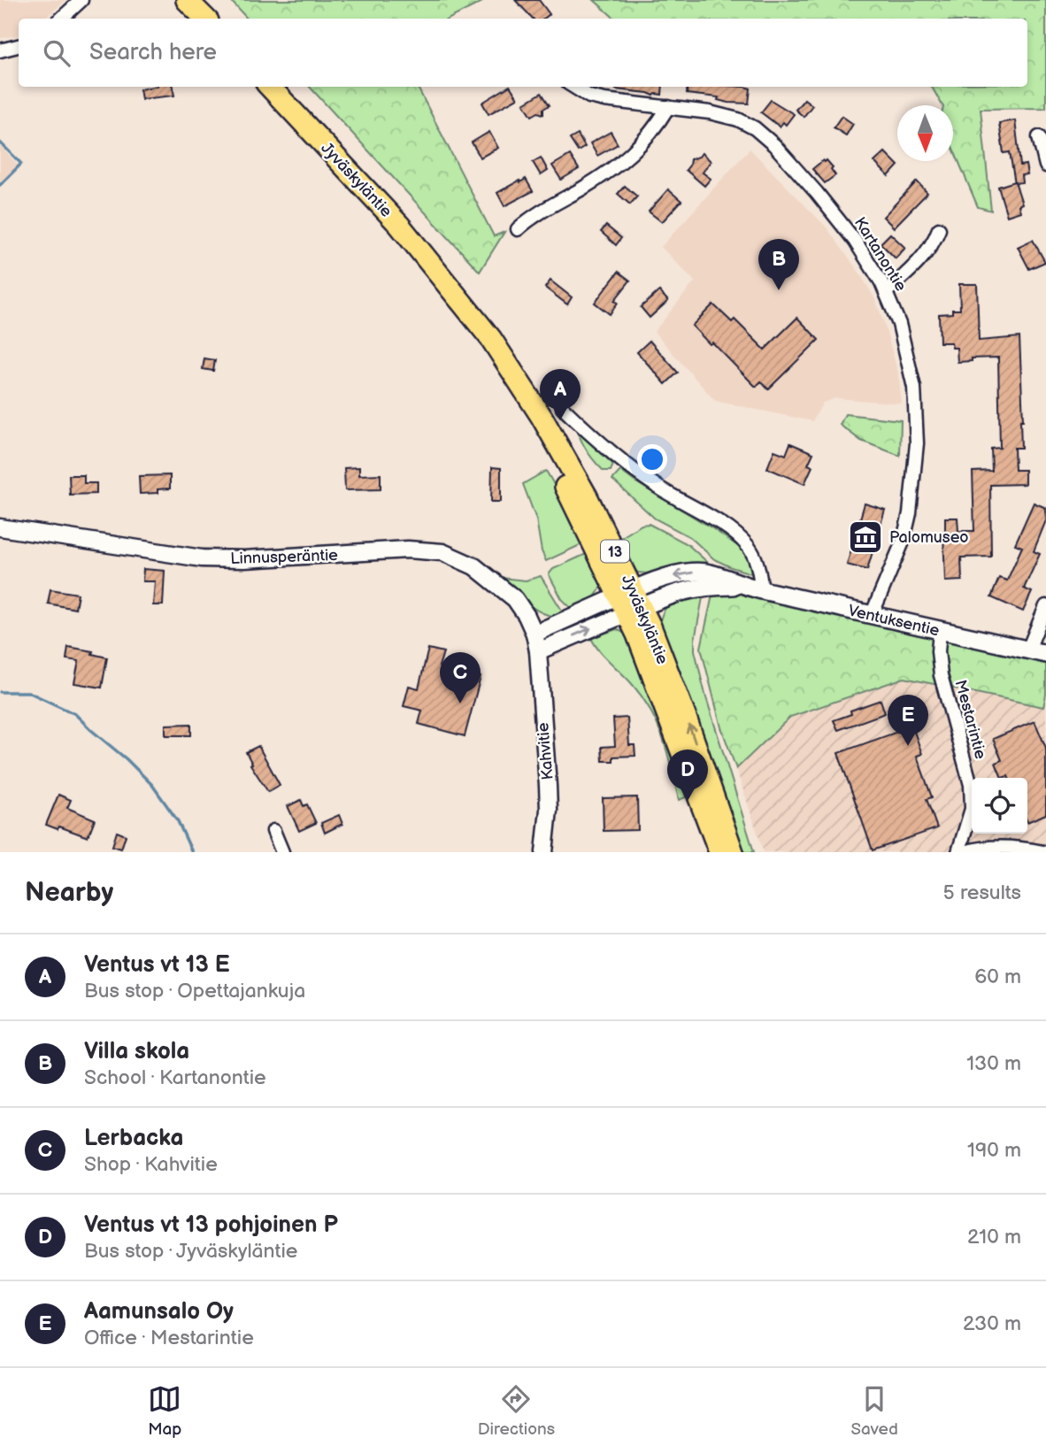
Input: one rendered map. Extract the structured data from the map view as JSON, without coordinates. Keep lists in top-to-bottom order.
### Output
{
  "streets": {
    "highway": ["Jyväskyläntie", "13"],
    "main road": ["Ventuksentie"],
    "street": [
      "Kartanontie",
      "Linnusperäntie",
      "Mestarintie",
      "Kahvitie"
    ]
  },
  "crossings": [
    ["Jyväskyläntie", "Ventuksentie"],
    ["Kartanontie", "Ventuksentie"],
    ["Linnusperäntie", "Kahvitie"],
    ["Ventuksentie", "Mestarintie"]
  ],
  "places": {
    "museum": ["Palomuseo"]
  },
  "north": "bottom",
  "page": {
    "search": "Search here",
    "pins": [
      "B",
      "A",
      "C",
      "E",
      "D"
    ],
    "heading": ["Nearby", "5 results"],
    "list": [
      {
        "mark": "A",
        "name": "Ventus vt 13 E",
        "note": "Bus stop · Opettajankuja",
        "value": "60 m"
      },
      {
        "mark": "B",
        "name": "Villa skola",
        "note": "School · Kartanontie",
        "value": "130 m"
      },
      {
        "mark": "C",
        "name": "Lerbacka",
        "note": "Shop · Kahvitie",
        "value": "190 m"
      },
      {
        "mark": "D",
        "name": "Ventus vt 13 pohjoinen P",
        "note": "Bus stop · Jyväskyläntie",
        "value": "210 m"
      },
      {
        "mark": "E",
        "name": "Aamunsalo Oy",
        "note": "Office · Mestarintie",
        "value": "230 m"
      }
    ],
    "nav": ["Map", "Directions", "Saved"]
  }
}
